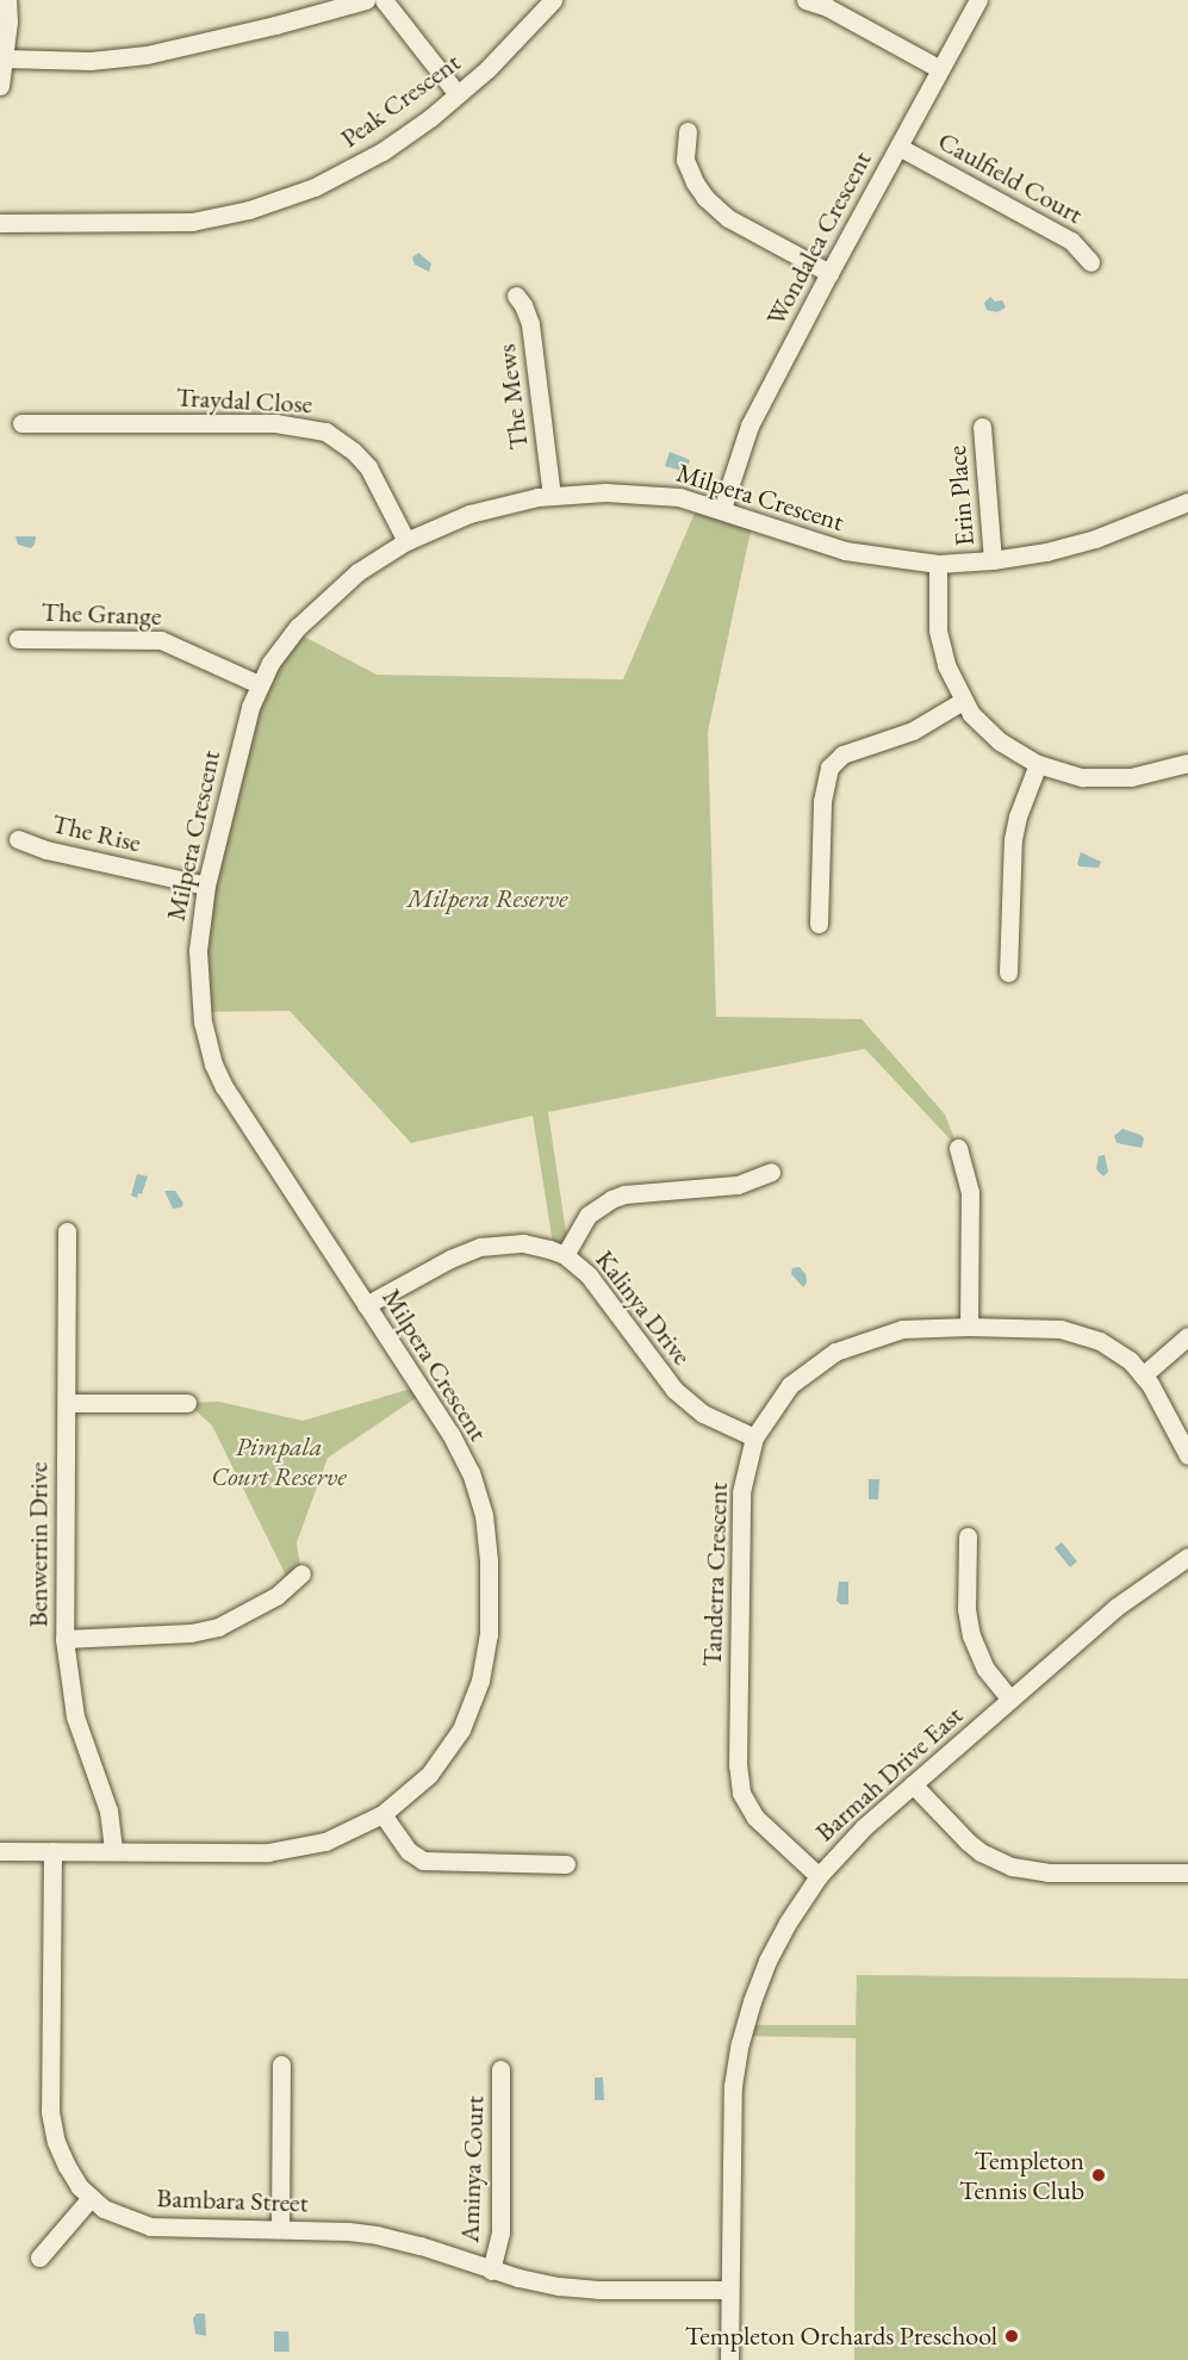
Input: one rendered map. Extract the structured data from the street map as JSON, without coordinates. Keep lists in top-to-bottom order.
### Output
{
  "streets": {
    "street": [
      "Peak Crescent",
      "Caulfield Court",
      "Wondalea Crescent",
      "The Mews",
      "Traydal Close",
      "Erin Place",
      "Milpera Crescent",
      "The Grange",
      "The Rise",
      "Kalinya Drive",
      "Benwerrin Drive",
      "Tanderra Crescent",
      "Barmah Drive East",
      "Aminya Court",
      "Bambara Street"
    ]
  },
  "crossings": [
    ["Caulfield Court", "Wondalea Crescent"],
    ["Wondalea Crescent", "Milpera Crescent"],
    ["The Mews", "Milpera Crescent"],
    ["Traydal Close", "Milpera Crescent"],
    ["Erin Place", "Milpera Crescent"],
    ["Milpera Crescent", "The Grange"],
    ["Milpera Crescent", "The Rise"],
    ["Milpera Crescent", "Kalinya Drive"],
    ["Milpera Crescent", "Benwerrin Drive"],
    ["Milpera Crescent", "Bambara Street"],
    ["Kalinya Drive", "Tanderra Crescent"],
    ["Tanderra Crescent", "Barmah Drive East"],
    ["Barmah Drive East", "Bambara Street"],
    ["Aminya Court", "Bambara Street"]
  ],
  "parks": ["Milpera Reserve", "Pimpala Court Reserve"],
  "places": ["Templeton Tennis Club", "Templeton Orchards Preschool"]
}
